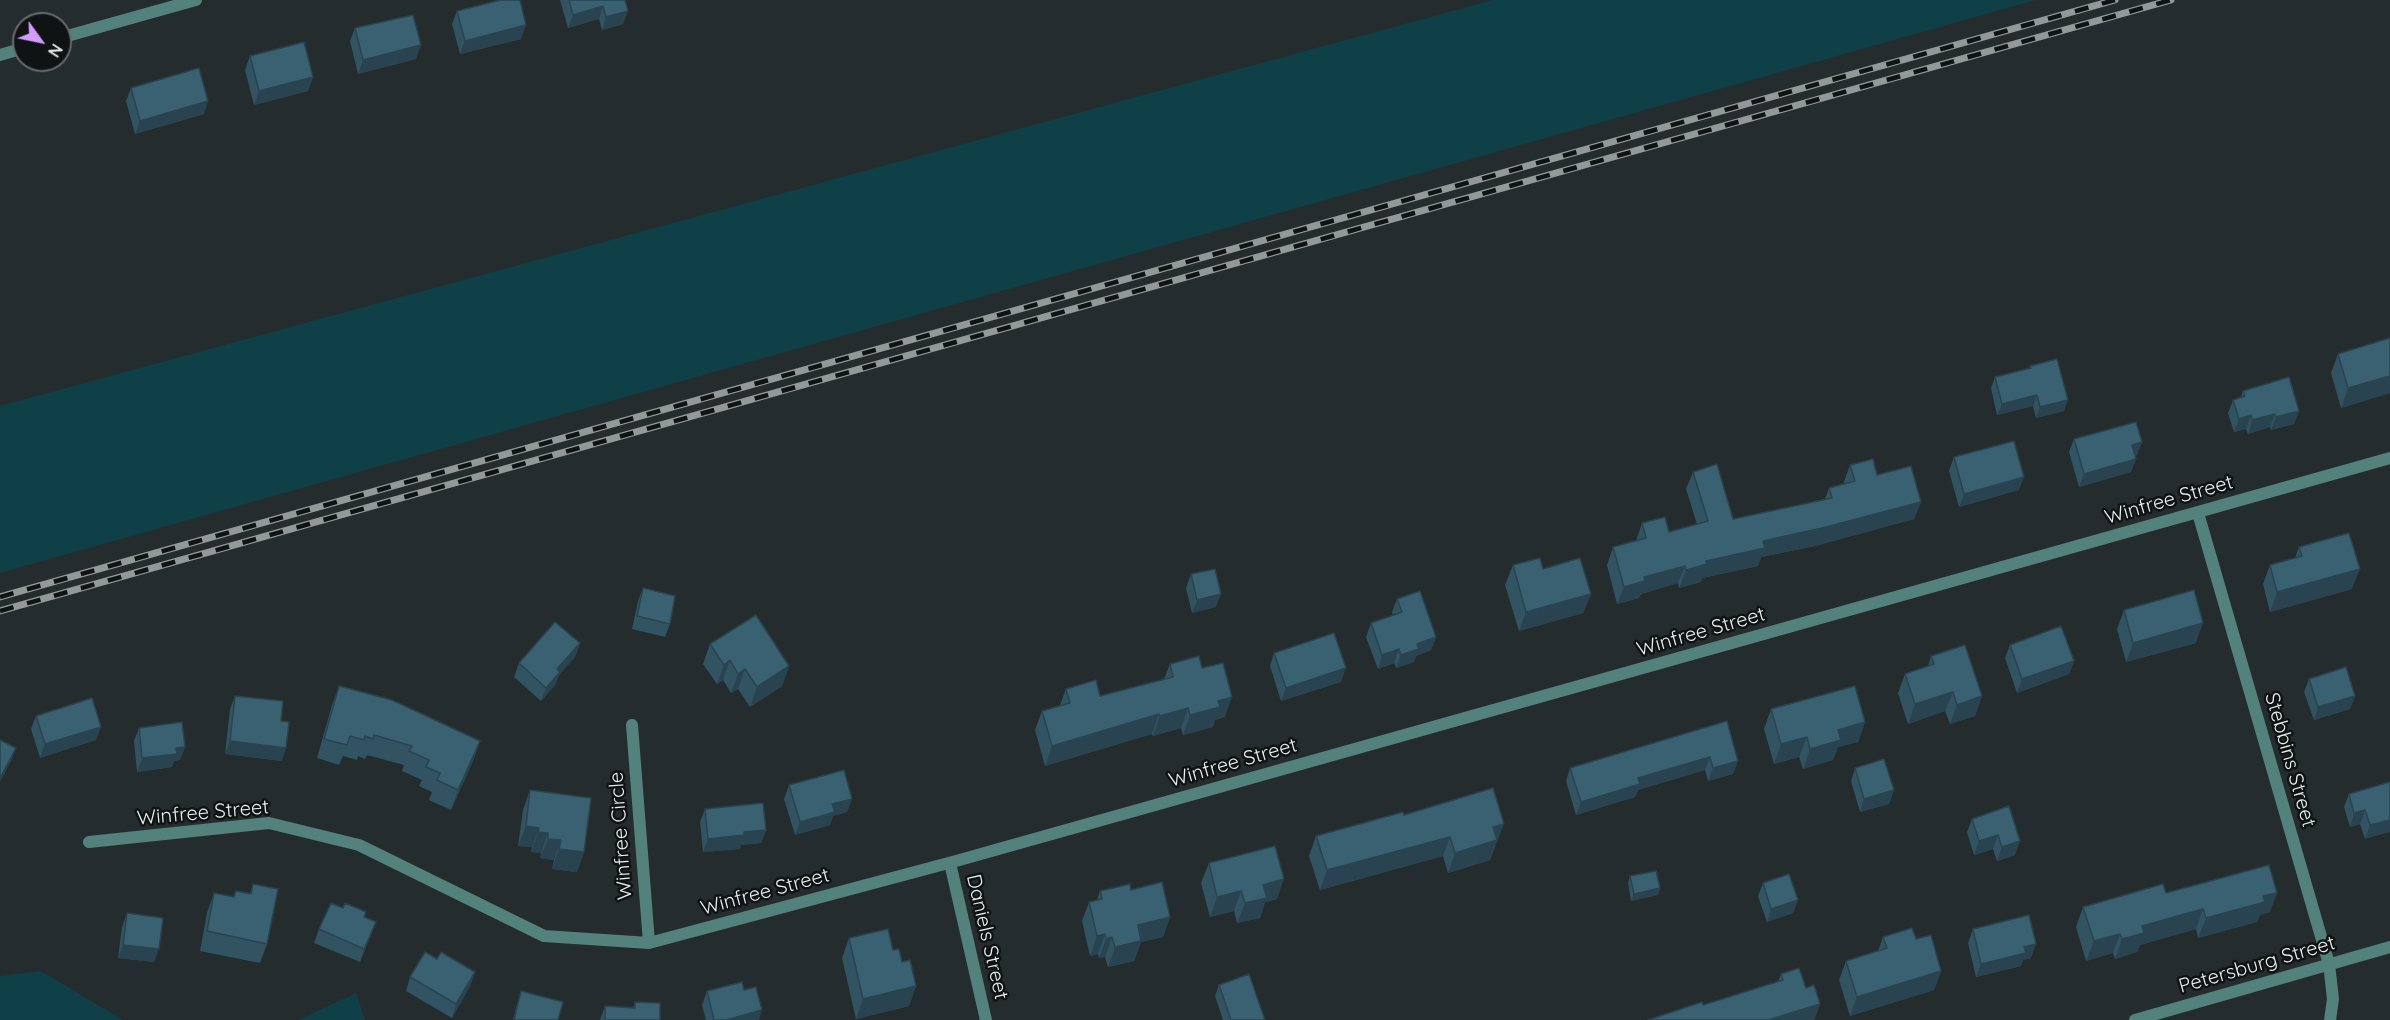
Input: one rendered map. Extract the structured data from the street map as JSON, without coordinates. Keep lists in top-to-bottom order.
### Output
{
  "streets": {
    "street": [
      "Winfree Street",
      "Stebbins Street",
      "Winfree Circle",
      "Daniels Street",
      "Petersburg Street"
    ]
  },
  "crossings": [
    ["Winfree Street", "Stebbins Street"],
    ["Winfree Street", "Winfree Circle"],
    ["Winfree Street", "Daniels Street"],
    ["Stebbins Street", "Petersburg Street"]
  ],
  "north": "bottom right"
}
